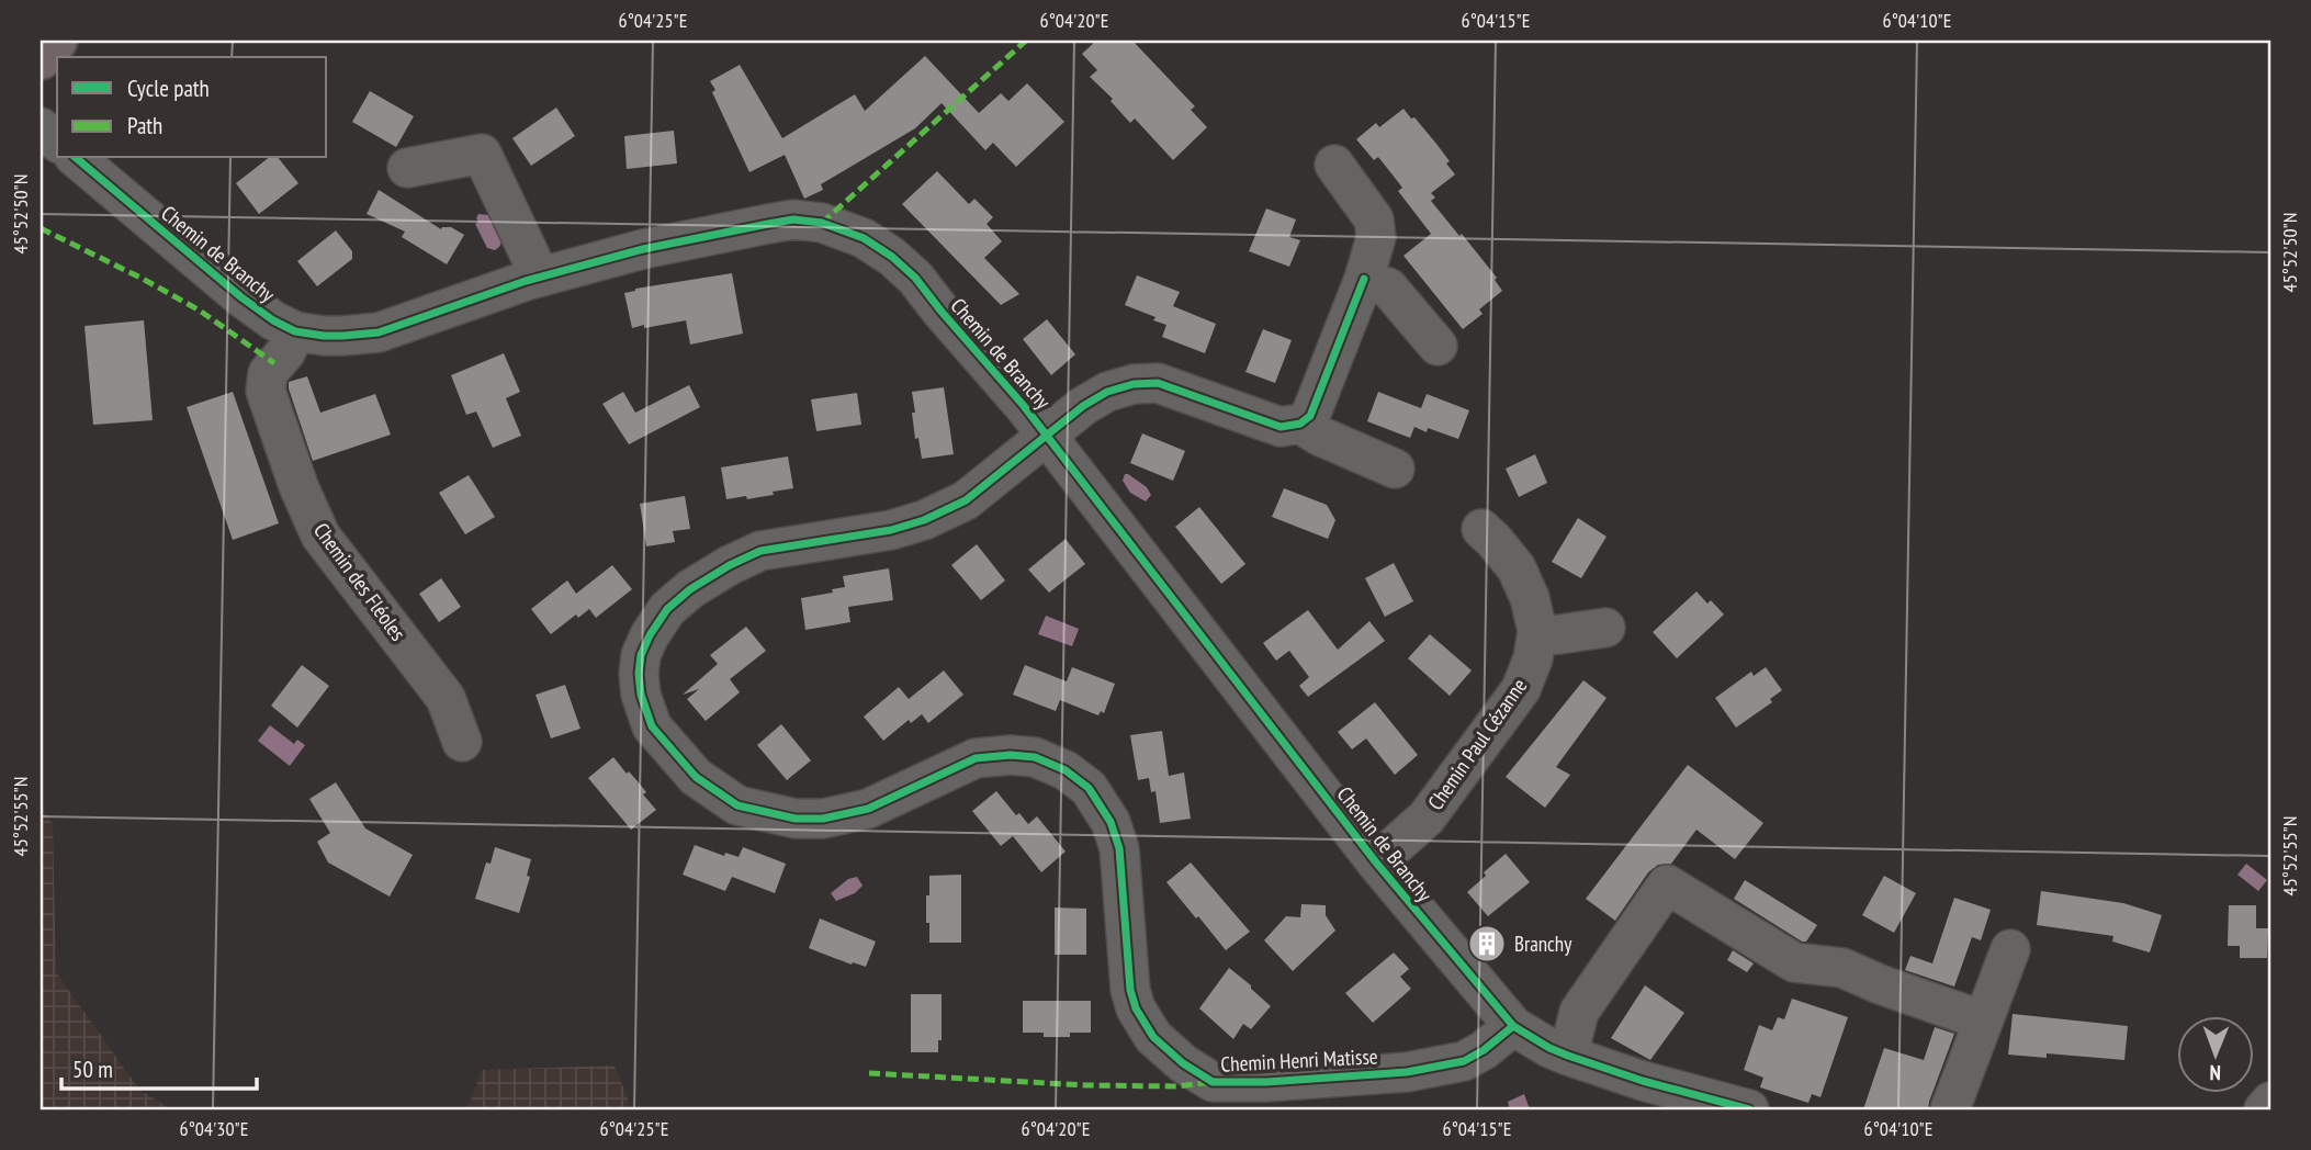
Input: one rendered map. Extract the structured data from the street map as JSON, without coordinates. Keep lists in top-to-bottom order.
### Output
{
  "streets": {
    "street": [
      "Chemin de Branchy",
      "Chemin des Fléoles",
      "Chemin Paul Cézanne",
      "Chemin Henri Matisse"
    ]
  },
  "crossings": [
    ["Chemin de Branchy", "Chemin des Fléoles"],
    ["Chemin de Branchy", "Chemin Paul Cézanne"],
    ["Chemin de Branchy", "Chemin Henri Matisse"]
  ],
  "places": {
    "building": ["Branchy"]
  },
  "legend": ["Cycle path", "Path"],
  "scale_bar": "50 m",
  "north": "bottom",
  "coordinates": [
    "6°04'25\"E",
    "6°04'20\"E",
    "6°04'15\"E",
    "6°04'10\"E",
    "45°52'50\"N",
    "45°52'55\"N",
    "6°04'30\"E"
  ]
}
